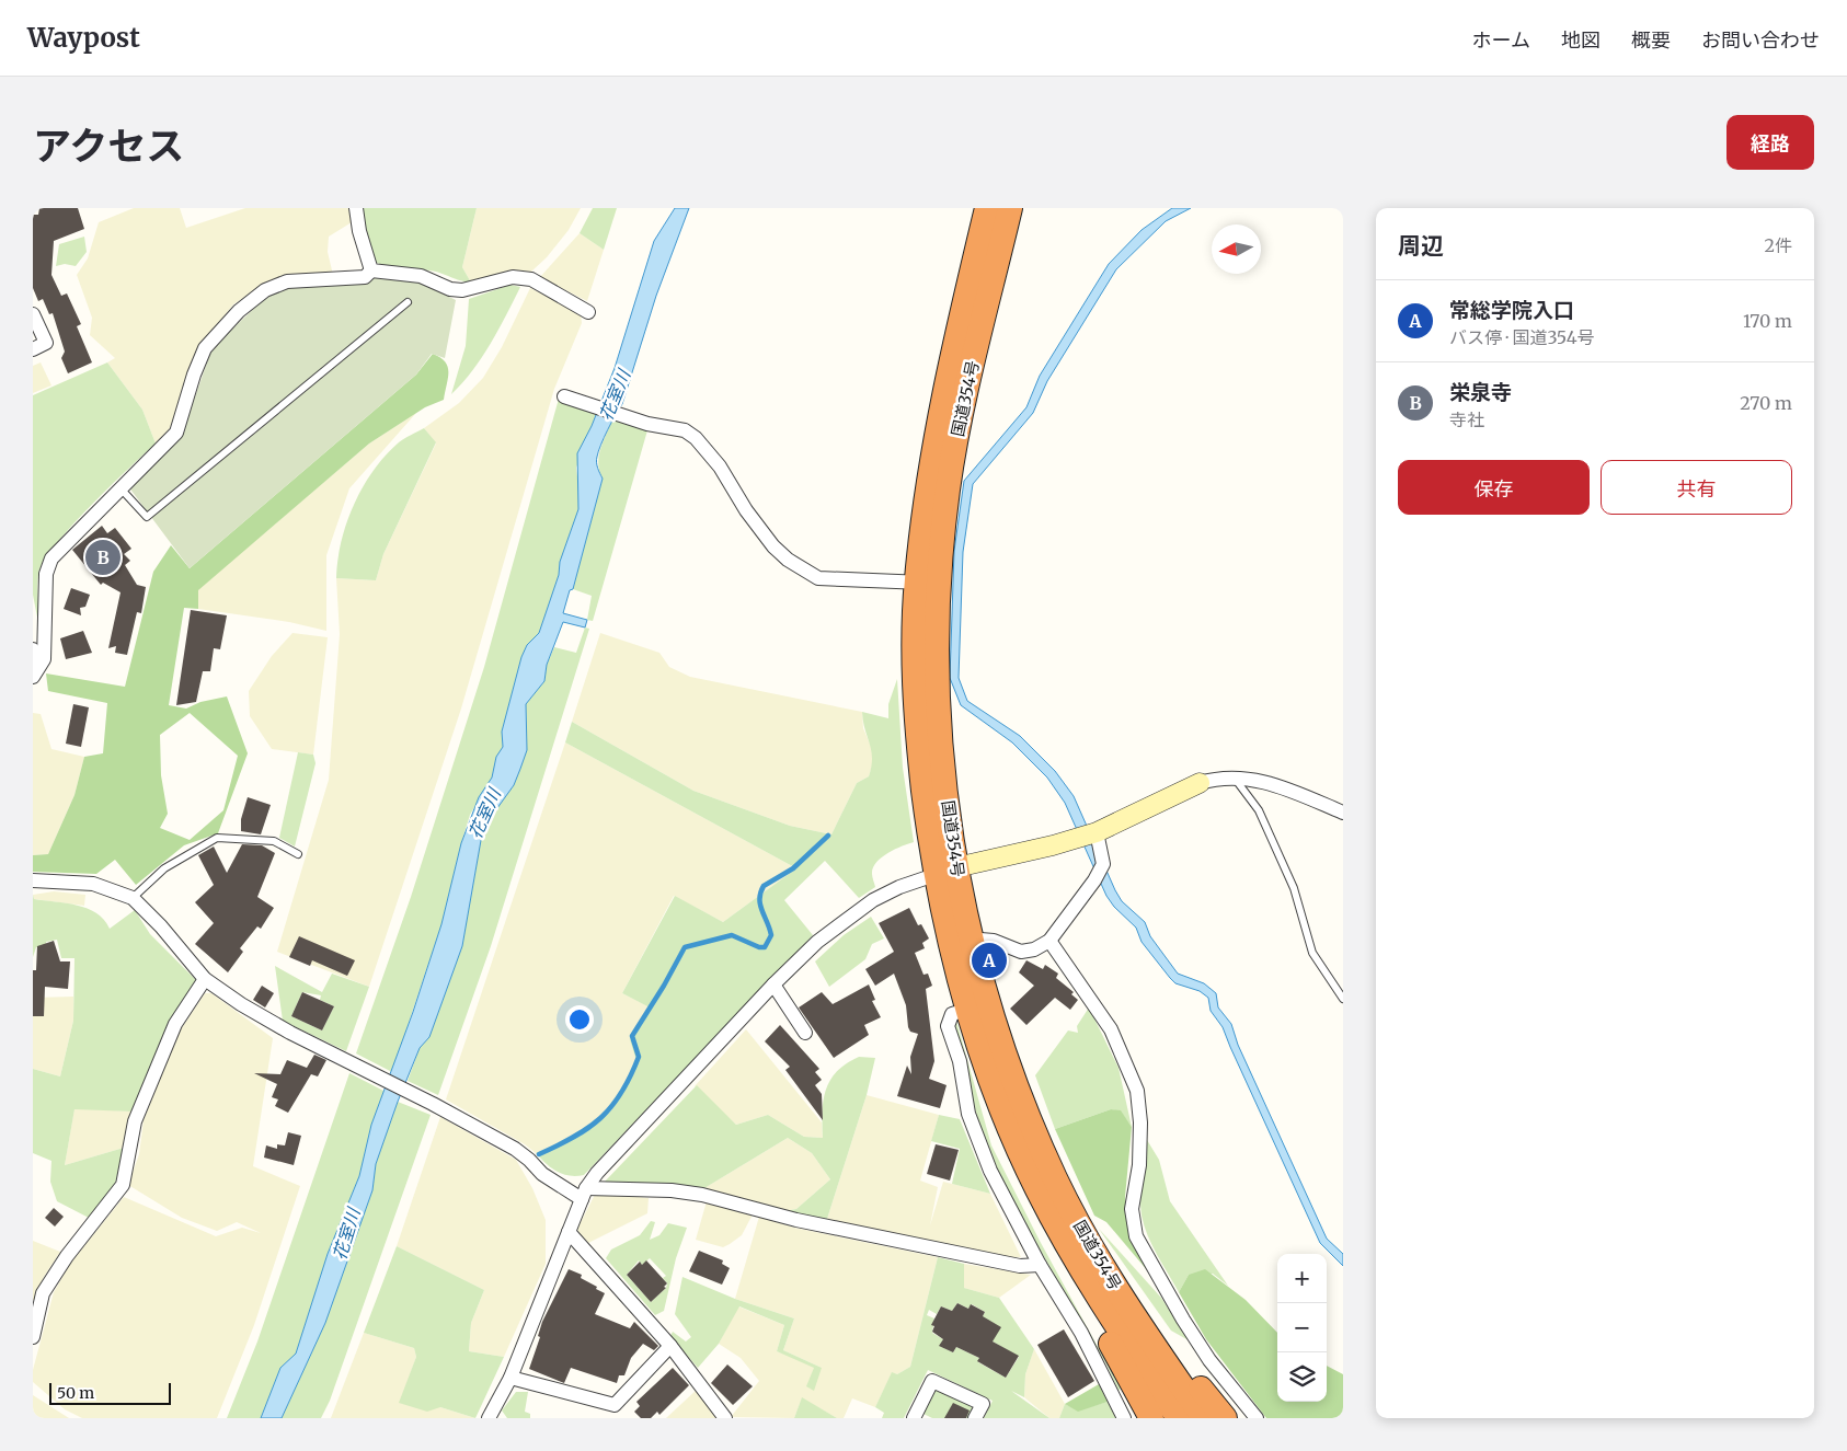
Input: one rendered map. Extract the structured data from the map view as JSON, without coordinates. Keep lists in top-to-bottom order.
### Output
{
  "streets": {
    "highway": ["国道354号"]
  },
  "water": ["花室川"],
  "scale_bar": "50 m",
  "north": "left",
  "page": {
    "header": "Waypost",
    "nav": [
      "ホーム",
      "地図",
      "概要",
      "お問い合わせ"
    ],
    "title": "アクセス",
    "buttons": [
      "経路",
      ["保存", "共有"]
    ],
    "heading": ["周辺", "2件"],
    "list": [
      {
        "mark": "A",
        "name": "常総学院入口",
        "note": "バス停 · 国道354号",
        "value": "170 m"
      },
      {
        "mark": "B",
        "name": "栄泉寺",
        "note": "寺社",
        "value": "270 m"
      }
    ],
    "pins": ["B", "A"],
    "map_buttons": ["+", "−"],
    "scale": "50 m"
  }
}
